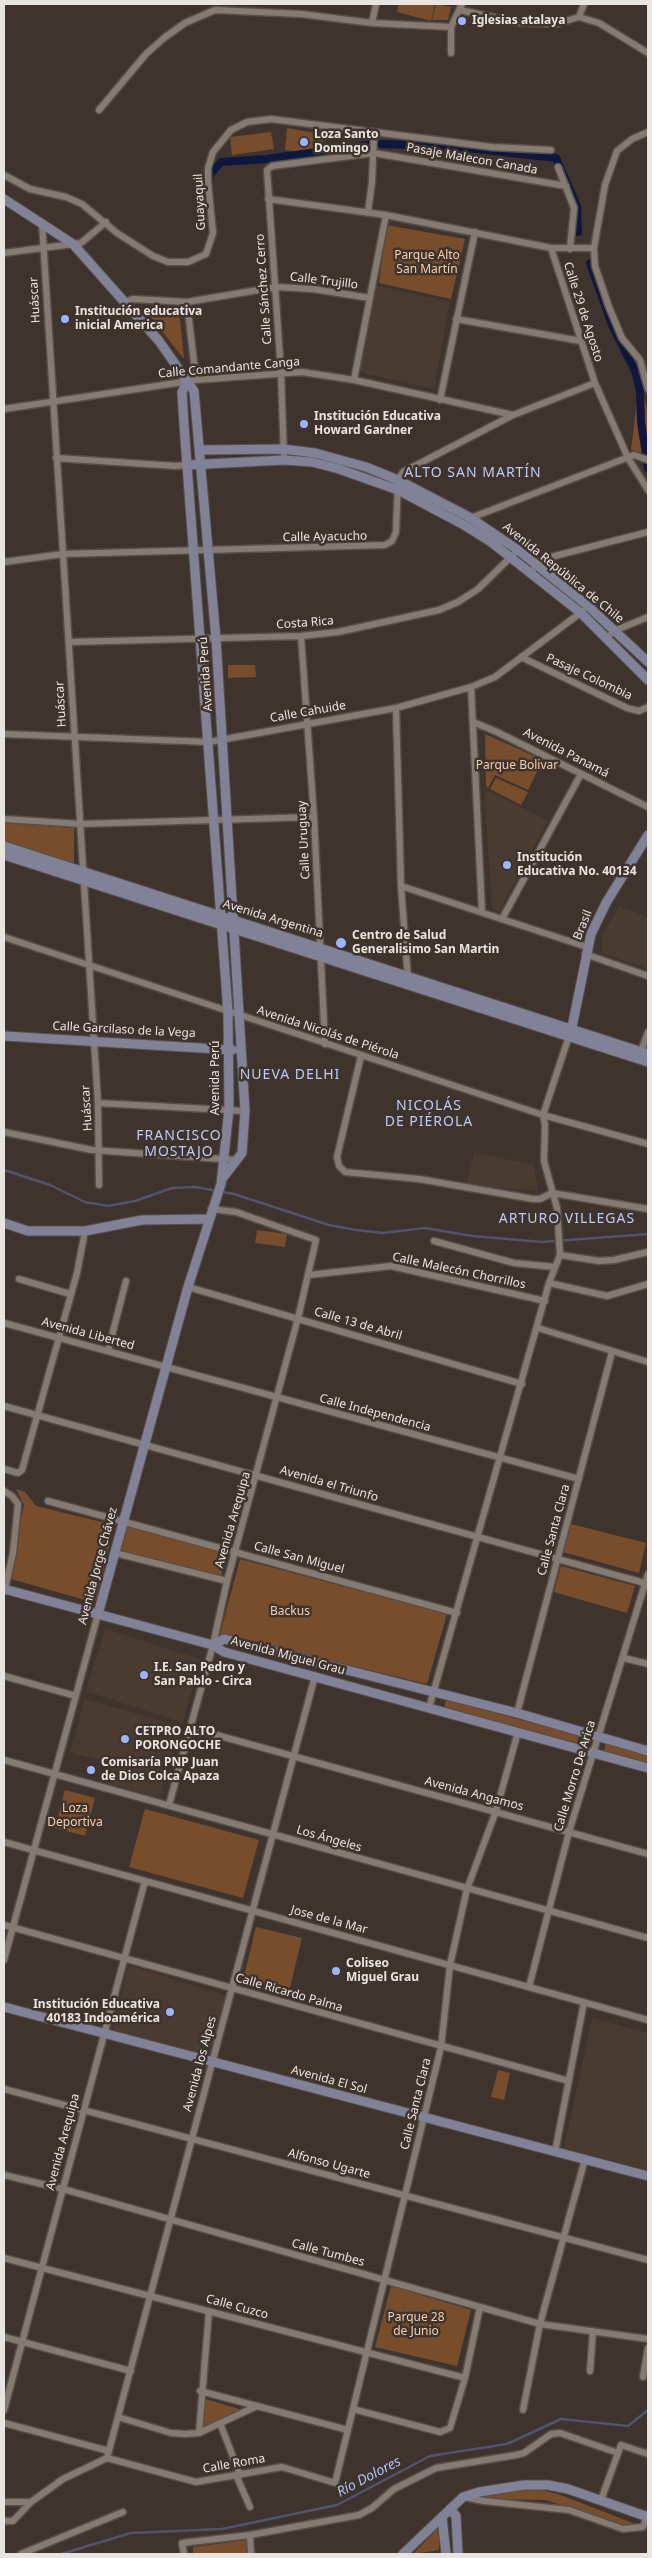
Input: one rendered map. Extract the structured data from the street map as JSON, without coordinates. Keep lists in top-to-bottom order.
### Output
{
  "streets": {
    "street": [
      "Pasaje Malecon Canada",
      "Guayaquil",
      "Calle Trujillo",
      "Calle Sánchez Cerro",
      "Huáscar",
      "Calle 29 de Agosto",
      "Calle Comandante Canga",
      "Calle Ayacucho",
      "Avenida República de Chile",
      "Costa Rica",
      "Avenida Perú",
      "Pasaje Colombia",
      "Calle Cahuide",
      "Avenida Panamá",
      "Calle Uruguay",
      "Avenida Argentina",
      "Brasil",
      "Calle Garcilaso de la Vega",
      "Avenida Nicolás de Piérola",
      "Calle Malecón Chorrillos",
      "Calle 13 de Abril",
      "Avenida Liberted",
      "Calle Independencia",
      "Avenida el Triunfo",
      "Avenida Arequipa",
      "Calle Santa Clara",
      "Calle San Miguel",
      "Avenida Jorge Chávez",
      "Avenida Miguel Grau",
      "Calle Morro De Arica",
      "Avenida Angamos",
      "Los Ángeles",
      "Jose de la Mar",
      "Calle Ricardo Palma",
      "Avenida los Alpes",
      "Avenida El Sol",
      "Alfonso Ugarte",
      "Calle Tumbes",
      "Calle Cuzco",
      "Calle Roma"
    ]
  },
  "crossings": [
    ["Pasaje Malecon Canada", "Calle Sánchez Cerro"],
    ["Calle Trujillo", "Calle Sánchez Cerro"],
    ["Calle Trujillo", "Avenida Perú"],
    ["Calle Sánchez Cerro", "Calle Comandante Canga"],
    ["Calle Sánchez Cerro", "Avenida República de Chile"],
    ["Huáscar", "Calle Comandante Canga"],
    ["Huáscar", "Calle Ayacucho"],
    ["Huáscar", "Costa Rica"],
    ["Huáscar", "Calle Cahuide"],
    ["Huáscar", "Avenida Argentina"],
    ["Huáscar", "Calle Garcilaso de la Vega"],
    ["Huáscar", "Avenida Nicolás de Piérola"],
    ["Calle Comandante Canga", "Avenida Perú"],
    ["Calle Ayacucho", "Avenida República de Chile"],
    ["Calle Ayacucho", "Avenida Perú"],
    ["Avenida República de Chile", "Costa Rica"],
    ["Avenida República de Chile", "Avenida Perú"],
    ["Avenida República de Chile", "Calle Cahuide"],
    ["Costa Rica", "Avenida Perú"],
    ["Costa Rica", "Calle Uruguay"],
    ["Avenida Perú", "Calle Cahuide"],
    ["Avenida Perú", "Avenida Argentina"],
    ["Avenida Perú", "Calle Garcilaso de la Vega"],
    ["Avenida Perú", "Avenida Nicolás de Piérola"],
    ["Avenida Perú", "Avenida Jorge Chávez"],
    ["Pasaje Colombia", "Calle Cahuide"],
    ["Calle Cahuide", "Calle Uruguay"],
    ["Calle Uruguay", "Avenida Argentina"],
    ["Calle Uruguay", "Avenida Nicolás de Piérola"],
    ["Avenida Argentina", "Brasil"],
    ["Calle Malecón Chorrillos", "Avenida Arequipa"],
    ["Calle 13 de Abril", "Avenida Arequipa"],
    ["Calle 13 de Abril", "Avenida Jorge Chávez"],
    ["Avenida Liberted", "Calle Independencia"],
    ["Avenida Liberted", "Avenida Jorge Chávez"],
    ["Calle Independencia", "Avenida Arequipa"],
    ["Calle Independencia", "Calle Santa Clara"],
    ["Calle Independencia", "Avenida Jorge Chávez"],
    ["Avenida el Triunfo", "Avenida Arequipa"],
    ["Avenida el Triunfo", "Calle Santa Clara"],
    ["Avenida el Triunfo", "Avenida Jorge Chávez"],
    ["Avenida el Triunfo", "Calle Morro De Arica"],
    ["Avenida Arequipa", "Calle San Miguel"],
    ["Avenida Arequipa", "Avenida Jorge Chávez"],
    ["Avenida Arequipa", "Avenida Miguel Grau"],
    ["Avenida Arequipa", "Avenida Angamos"],
    ["Avenida Arequipa", "Los Ángeles"],
    ["Avenida Arequipa", "Jose de la Mar"],
    ["Avenida Arequipa", "Calle Ricardo Palma"],
    ["Avenida Arequipa", "Avenida El Sol"],
    ["Avenida Arequipa", "Alfonso Ugarte"],
    ["Avenida Arequipa", "Calle Tumbes"],
    ["Avenida Arequipa", "Calle Cuzco"],
    ["Calle Santa Clara", "Avenida Miguel Grau"],
    ["Calle Santa Clara", "Avenida Angamos"],
    ["Calle Santa Clara", "Los Ángeles"],
    ["Calle Santa Clara", "Jose de la Mar"],
    ["Calle Santa Clara", "Calle Ricardo Palma"],
    ["Calle Santa Clara", "Avenida El Sol"],
    ["Calle Santa Clara", "Alfonso Ugarte"],
    ["Calle Santa Clara", "Calle Tumbes"],
    ["Calle Santa Clara", "Calle Cuzco"],
    ["Calle Santa Clara", "Calle Roma"],
    ["Calle San Miguel", "Avenida Jorge Chávez"],
    ["Avenida Jorge Chávez", "Los Ángeles"],
    ["Avenida Jorge Chávez", "Jose de la Mar"],
    ["Avenida Jorge Chávez", "Calle Ricardo Palma"],
    ["Avenida Miguel Grau", "Calle Morro De Arica"],
    ["Avenida Miguel Grau", "Avenida los Alpes"],
    ["Calle Morro De Arica", "Avenida Angamos"],
    ["Calle Morro De Arica", "Los Ángeles"],
    ["Calle Morro De Arica", "Jose de la Mar"],
    ["Avenida Angamos", "Avenida los Alpes"],
    ["Los Ángeles", "Avenida los Alpes"],
    ["Jose de la Mar", "Avenida los Alpes"],
    ["Calle Ricardo Palma", "Avenida los Alpes"],
    ["Avenida los Alpes", "Avenida El Sol"],
    ["Avenida los Alpes", "Alfonso Ugarte"],
    ["Avenida los Alpes", "Calle Tumbes"],
    ["Avenida los Alpes", "Calle Cuzco"],
    ["Avenida los Alpes", "Calle Roma"]
  ],
  "districts": [
    "ALTO SAN MARTÍN",
    "NUEVA DELHI",
    "NICOLÁS DE PIÉROLA",
    "FRANCISCO MOSTAJO",
    "ARTURO VILLEGAS"
  ],
  "water": ["Río Dolores"],
  "parks": [
    "Parque Alto San Martín",
    "Parque Bolivar",
    "Backus",
    "Loza Deportiva",
    "Parque 28 de Junio"
  ],
  "places": [
    "Iglesias atalaya",
    "Loza Santo Domingo",
    "Institución educativa inicial America",
    "Institución Educativa Howard Gardner",
    "Institución Educativa No. 40134",
    "Centro de Salud Generalisimo San Martin",
    "I.E. San Pedro y San Pablo - Circa",
    "CETPRO ALTO PORONGOCHE",
    "Comisaría PNP Juan de Dios Colca Apaza",
    "Coliseo Miguel Grau",
    "Institución Educativa 40183 Indoamérica"
  ]
}
